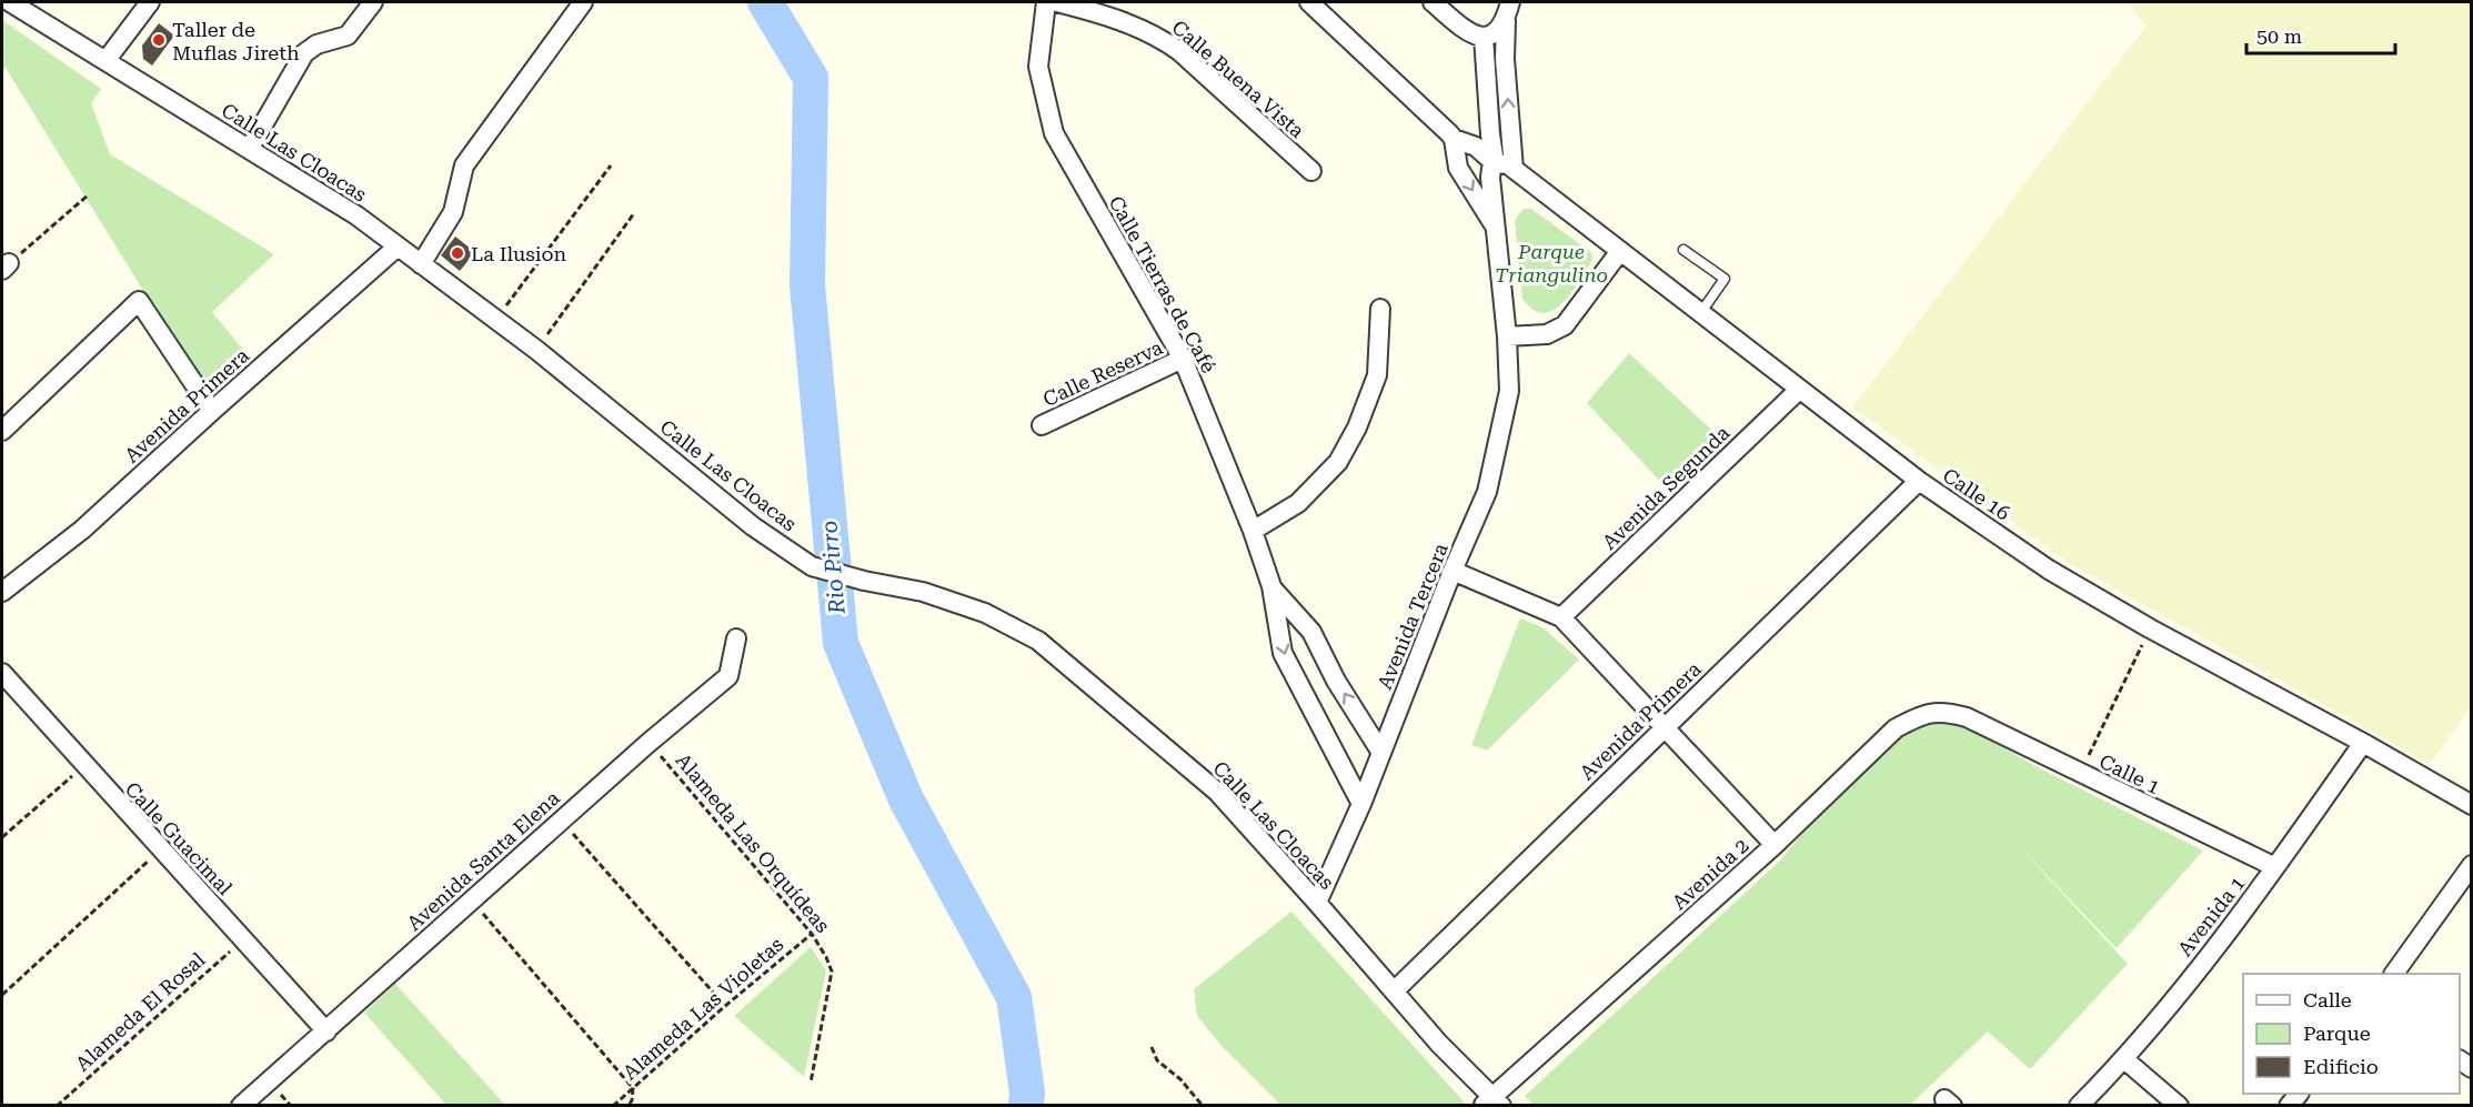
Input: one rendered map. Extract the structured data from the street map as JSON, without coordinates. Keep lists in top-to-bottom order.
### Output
{
  "streets": {
    "street": [
      "Calle Buena Vista",
      "Calle Las Cloacas",
      "Calle Tierras de Café",
      "Calle Reserva",
      "Avenida Primera",
      "Avenida Segunda",
      "Calle 16",
      "Avenida Tercera",
      "Calle 1",
      "Calle Guacimal",
      "Avenida Santa Elena",
      "Avenida 2",
      "Avenida 1"
    ],
    "path": ["Alameda Las Orquídeas", "Alameda Las Violetas", "Alameda El Rosal"]
  },
  "crossings": [
    ["Calle Las Cloacas", "Avenida Primera"],
    ["Calle Las Cloacas", "Avenida Tercera"],
    ["Calle Las Cloacas", "Avenida 2"],
    ["Calle Tierras de Café", "Calle Reserva"],
    ["Calle Tierras de Café", "Avenida Tercera"],
    ["Avenida Primera", "Calle 16"],
    ["Avenida Segunda", "Calle 16"],
    ["Calle 16", "Avenida Tercera"],
    ["Calle 16", "Avenida 1"],
    ["Calle 1", "Avenida 2"],
    ["Calle 1", "Avenida 1"],
    ["Calle Guacimal", "Avenida Santa Elena"],
    ["Calle Guacimal", "Alameda El Rosal"],
    ["Alameda Las Orquídeas", "Avenida Santa Elena"],
    ["Alameda Las Orquídeas", "Alameda Las Violetas"]
  ],
  "water": ["Rio Pirro"],
  "parks": ["Parque Triangulino"],
  "places": ["Taller de Muflas Jireth", "La Ilusion"],
  "legend": ["Calle", "Parque", "Edificio"],
  "scale_bar": "50 m"
}
